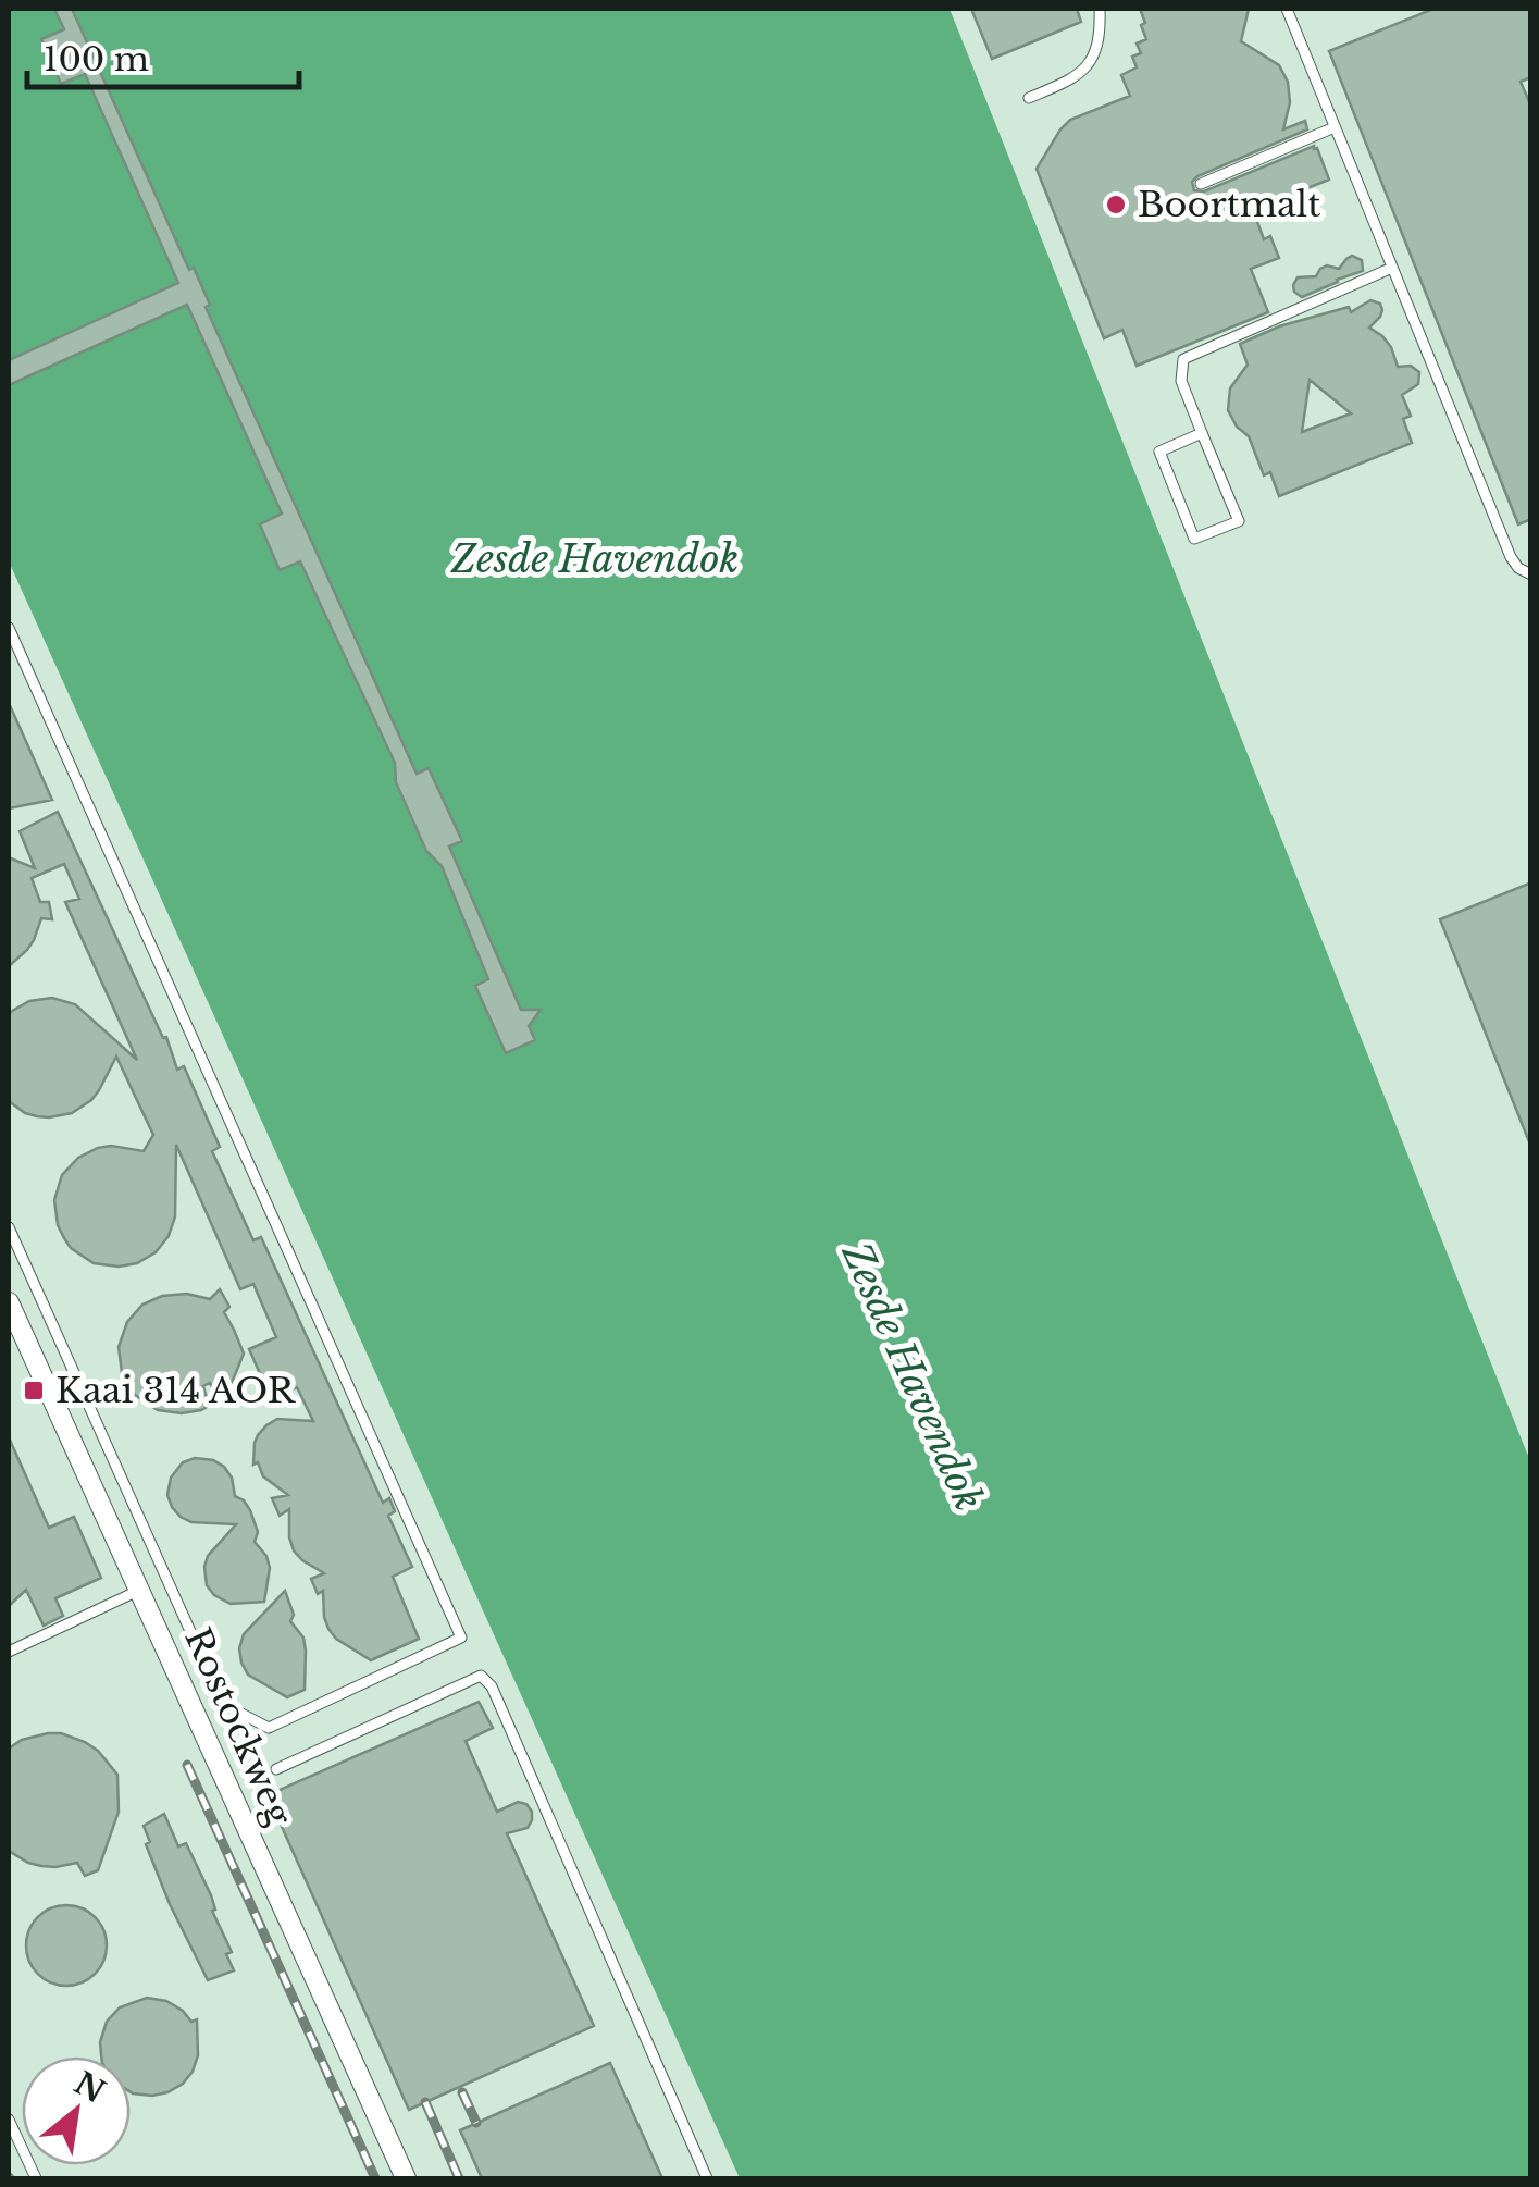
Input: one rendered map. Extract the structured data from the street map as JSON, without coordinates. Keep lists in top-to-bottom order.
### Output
{
  "streets": {
    "street": ["Rostockweg"]
  },
  "water": ["Zesde Havendok"],
  "places": {
    "other": ["Boortmalt"],
    "transit": ["Kaai 314 AOR"]
  },
  "scale_bar": "100 m",
  "north": "top right"
}
